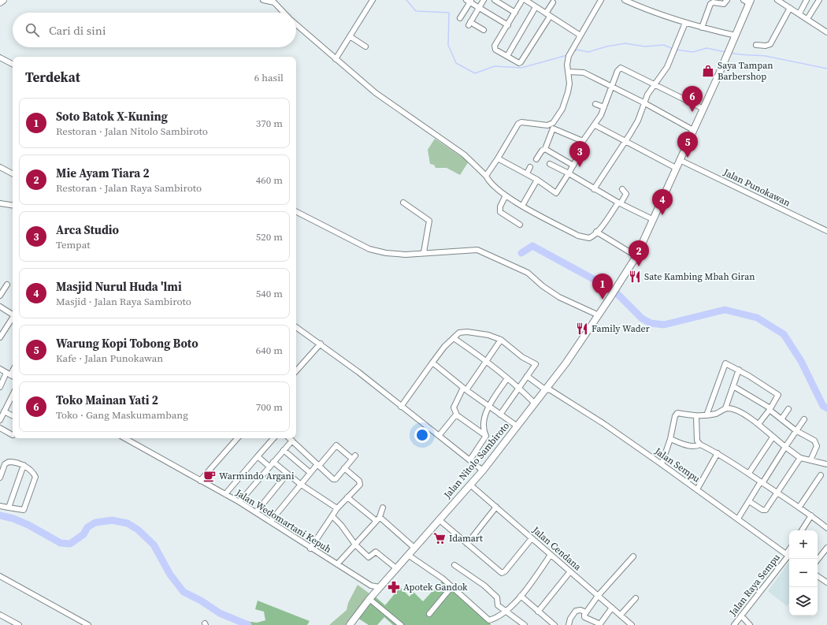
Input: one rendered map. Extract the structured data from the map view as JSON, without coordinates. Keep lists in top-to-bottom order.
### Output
{
  "streets": {
    "street": [
      "Jalan Punokawan",
      "Jalan Nitolo Sambiroto",
      "Jalan Sempu",
      "Jalan Wedomartani Kepuh",
      "Jalan Cendana",
      "Jalan Raya Sempu"
    ]
  },
  "crossings": [
    ["Jalan Punokawan", "Jalan Nitolo Sambiroto"],
    ["Jalan Nitolo Sambiroto", "Jalan Sempu"],
    ["Jalan Nitolo Sambiroto", "Jalan Wedomartani Kepuh"],
    ["Jalan Nitolo Sambiroto", "Jalan Cendana"],
    ["Jalan Sempu", "Jalan Raya Sempu"]
  ],
  "places": {
    "shop": ["Saya Tampan Barbershop"],
    "restaurant": ["Sate Kambing Mbah Giran", "Family Wader"],
    "cafe": ["Warmindo Argani"],
    "supermarket": ["Idamart"],
    "pharmacy": ["Apotek Gandok"]
  },
  "page": {
    "search": "Cari di sini",
    "heading": ["Terdekat", "6 hasil"],
    "pins": [
      "6",
      "5",
      "3",
      "4",
      "2",
      "1"
    ],
    "list": [
      {
        "mark": "1",
        "name": "Soto Batok X-Kuning",
        "note": "Restoran · Jalan Nitolo Sambiroto",
        "value": "370 m"
      },
      {
        "mark": "2",
        "name": "Mie Ayam Tiara 2",
        "note": "Restoran · Jalan Raya Sambiroto",
        "value": "460 m"
      },
      {
        "mark": "3",
        "name": "Arca Studio",
        "note": "Tempat",
        "value": "520 m"
      },
      {
        "mark": "4",
        "name": "Masjid Nurul Huda 'lmi",
        "note": "Masjid · Jalan Raya Sambiroto",
        "value": "540 m"
      },
      {
        "mark": "5",
        "name": "Warung Kopi Tobong Boto",
        "note": "Kafe · Jalan Punokawan",
        "value": "640 m"
      },
      {
        "mark": "6",
        "name": "Toko Mainan Yati 2",
        "note": "Toko · Gang Maskumambang",
        "value": "700 m"
      }
    ],
    "map_buttons": ["+", "−"]
  }
}
